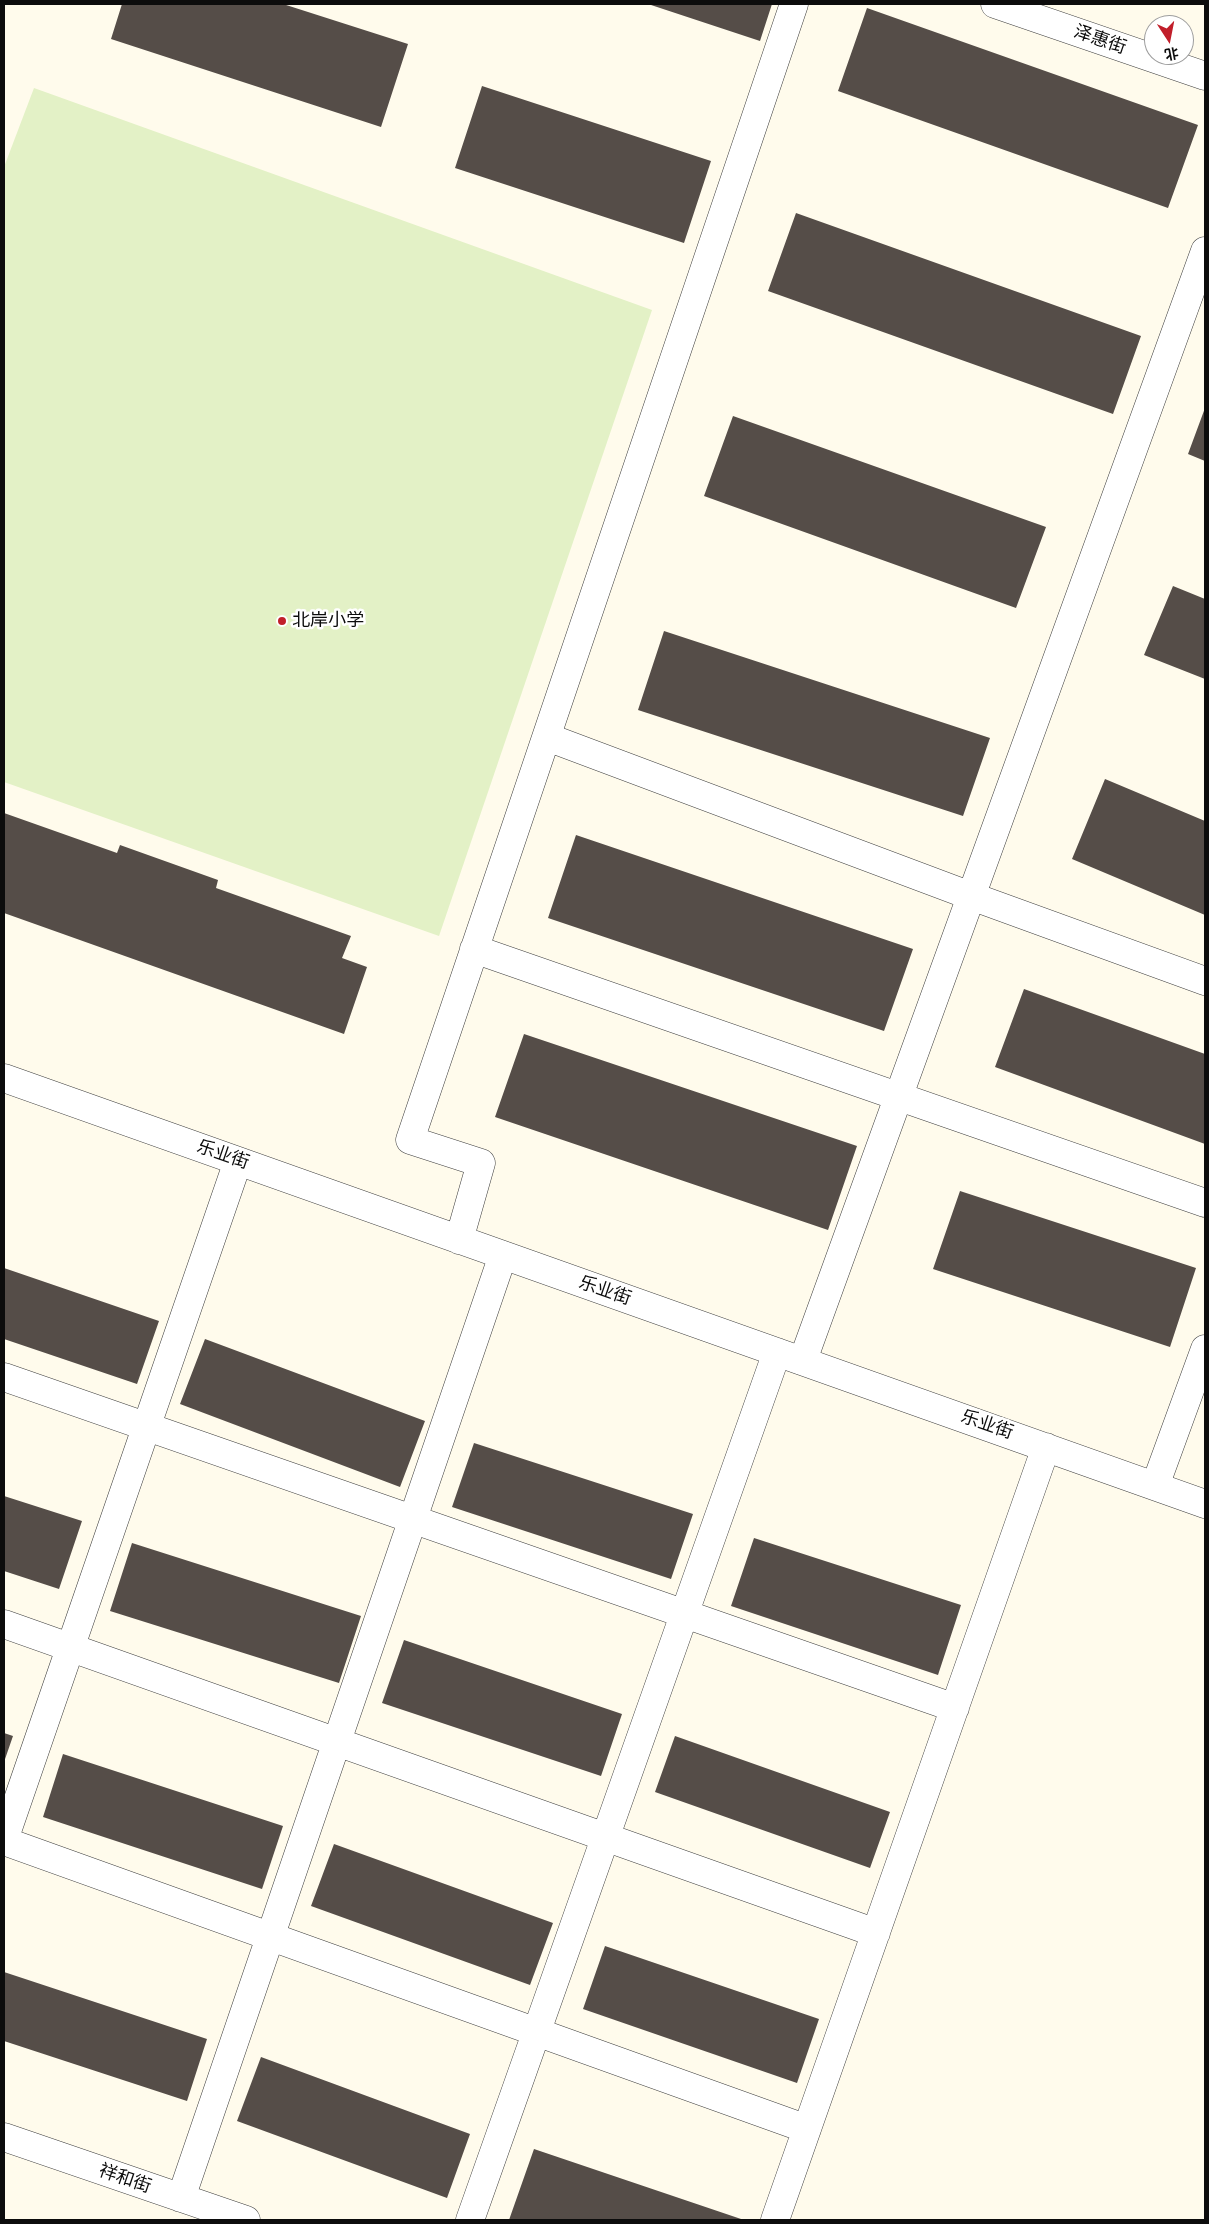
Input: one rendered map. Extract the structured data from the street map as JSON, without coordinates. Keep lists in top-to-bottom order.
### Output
{
  "streets": {
    "street": ["泽惠街", "乐业街", "祥和街"]
  },
  "places": ["北岸小学"],
  "north": "bottom"
}
